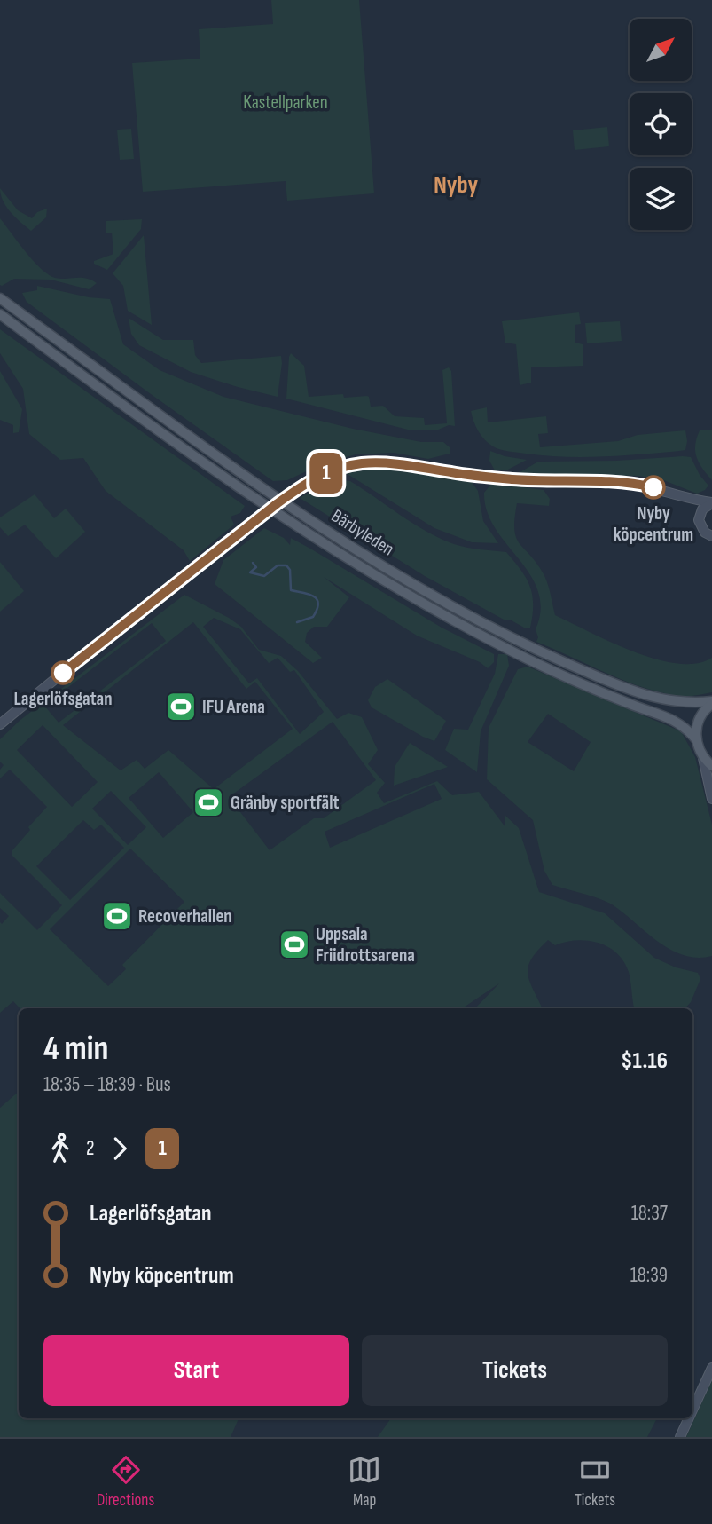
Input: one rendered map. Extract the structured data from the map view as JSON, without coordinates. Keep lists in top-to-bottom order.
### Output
{
  "streets": {
    "main road": ["Bärbyleden"]
  },
  "districts": ["Nyby"],
  "parks": ["Kastellparken"],
  "places": {
    "other": ["Nyby köpcentrum", "Lagerlöfsgatan"],
    "sports": [
      "IFU Arena",
      "Gränby sportfält",
      "Recoverhallen",
      "Uppsala Friidrottsarena"
    ]
  },
  "lines": ["bus line 1"],
  "north": "top right",
  "page": {
    "on_map": "1",
    "heading": ["4 min", "18:35 – 18:39 · Bus", "$1.16"],
    "legs": ["2", "1"],
    "list": [
      {
        "name": "Lagerlöfsgatan",
        "value": "18:37"
      },
      {
        "name": "Nyby köpcentrum",
        "value": "18:39"
      }
    ],
    "buttons": ["Start", "Tickets"],
    "tabs": ["Directions", "Map", "Tickets"]
  }
}
